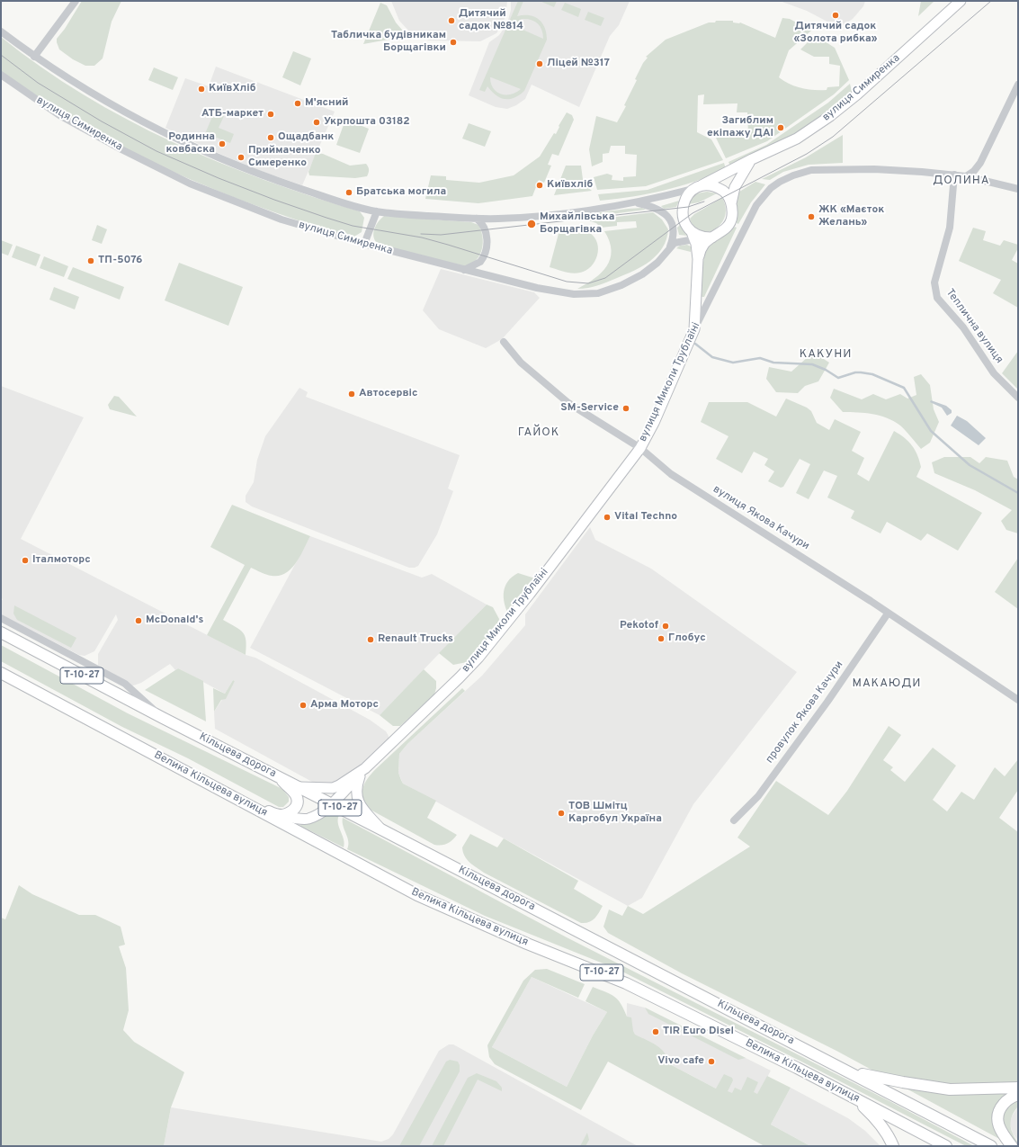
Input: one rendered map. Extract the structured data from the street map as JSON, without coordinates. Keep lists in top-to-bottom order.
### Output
{
  "streets": {
    "highway": ["Т-10-27", "Кільцева дорога", "Велика Кільцева вулиця"],
    "main road": ["вулиця Симиренка", "вулиця Миколи Трублаїні"],
    "street": ["Теплична вулиця", "вулиця Якова Качури", "провулок Якова Качури"]
  },
  "crossings": [
    ["Теплична вулиця", "вулиця Миколи Трублаїні"],
    ["вулиця Миколи Трублаїні", "вулиця Якова Качури"],
    ["вулиця Миколи Трублаїні", "Кільцева дорога"],
    ["вулиця Якова Качури", "провулок Якова Качури"]
  ],
  "districts": [
    "ДОЛИНА",
    "КАКУНИ",
    "ГАЙОК",
    "МАКАЮДИ"
  ],
  "places": [
    "Дитячий садок «Золота рибка»",
    "Дитячий садок №814",
    "Табличка будівникам Борщагівки",
    "Ліцей №317",
    "КиївХліб",
    "М'ясний",
    "АТБ-маркет",
    "Укрпошта 03182",
    "Загиблим екіпажу ДАІ",
    "Ощадбанк",
    "Родинна ковбаска",
    "Приймаченко Симеренко",
    "Київхліб",
    "Братська могила",
    "ЖК «Маєток Желань»",
    "Михайлівська Борщагівка",
    "ТП-5076",
    "Автосервіс",
    "SM-Service",
    "Vital Techno",
    "Італмоторс",
    "McDonald's",
    "Pekotof",
    "Глобус",
    "Renault Trucks",
    "Арма Моторс",
    "ТОВ Шмітц Каргобул Україна",
    "TIR Euro Disel",
    "Vivo cafe"
  ]
}
